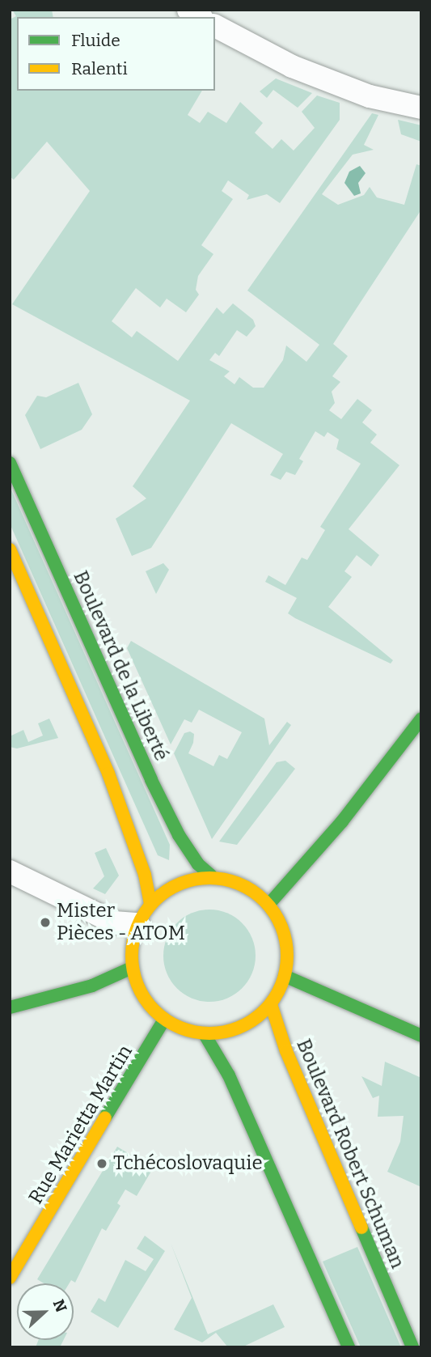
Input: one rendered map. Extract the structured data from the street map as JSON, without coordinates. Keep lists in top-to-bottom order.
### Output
{
  "streets": {
    "main road": ["Boulevard de la Liberté", "Rue Marietta Martin", "Boulevard Robert Schuman"]
  },
  "crossings": [
    ["Boulevard de la Liberté", "Rue Marietta Martin"],
    ["Boulevard de la Liberté", "Boulevard Robert Schuman"],
    ["Rue Marietta Martin", "Boulevard Robert Schuman"]
  ],
  "places": ["Mister Pièces - ATOM", "Tchécoslovaquie"],
  "legend": ["Fluide", "Ralenti"],
  "north": "right"
}
